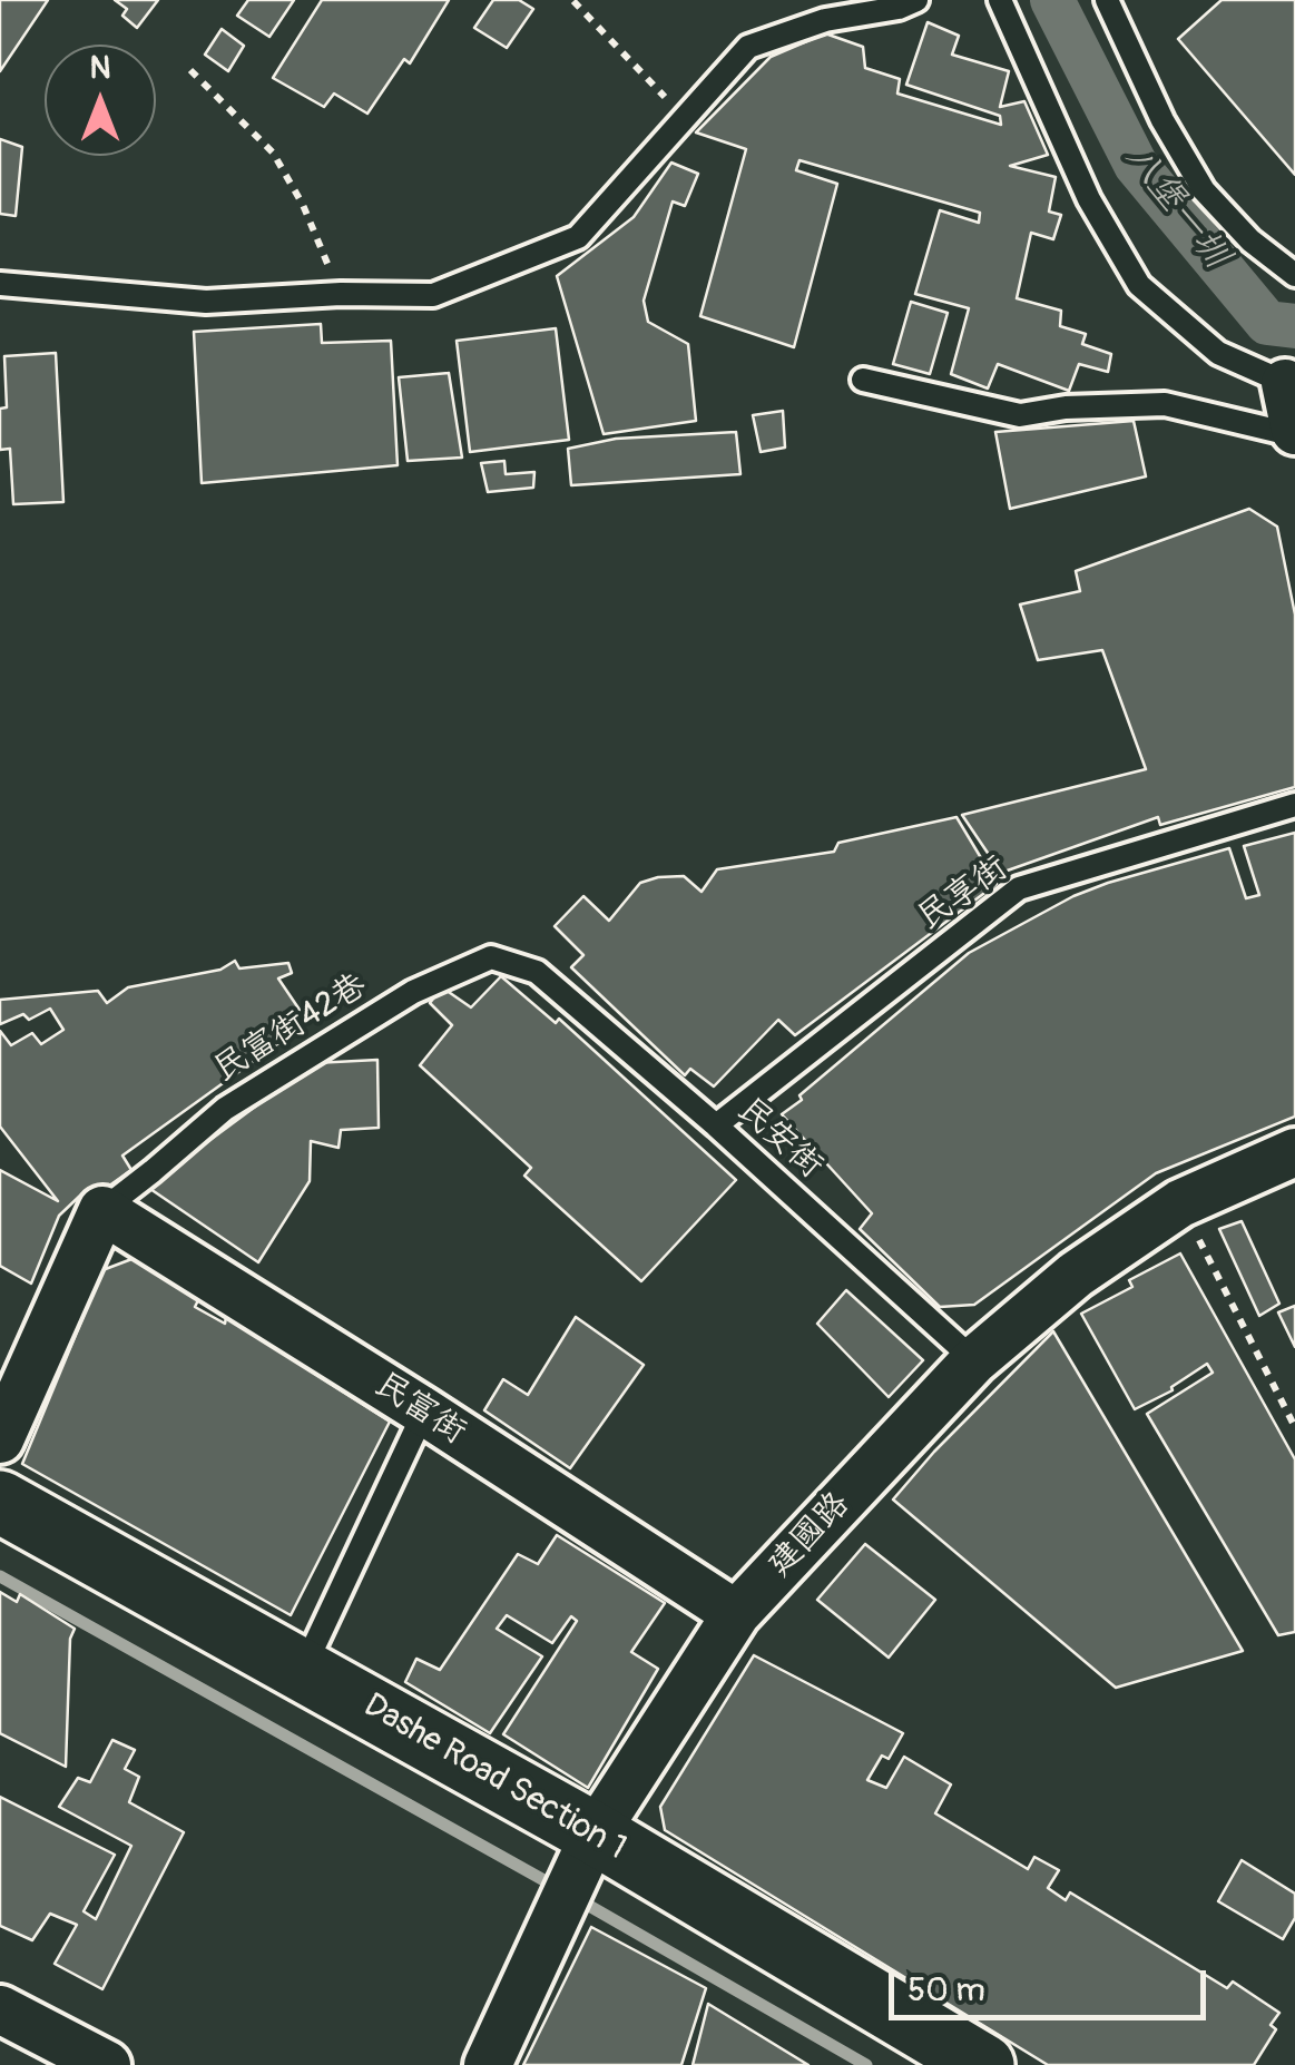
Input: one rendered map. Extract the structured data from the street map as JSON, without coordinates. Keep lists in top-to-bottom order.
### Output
{
  "streets": {
    "street": ["民富街", "建國路", "Dashe Road Section 1"],
    "lane": ["民享街", "民富街42巷", "民安街"]
  },
  "crossings": [
    ["民享街", "民安街"],
    ["民富街42巷", "民安街"],
    ["民富街42巷", "民富街"],
    ["民安街", "建國路"],
    ["民富街", "建國路"],
    ["建國路", "Dashe Road Section 1"]
  ],
  "water": ["八堡一圳"],
  "scale_bar": "50 m",
  "north": "top"
}
